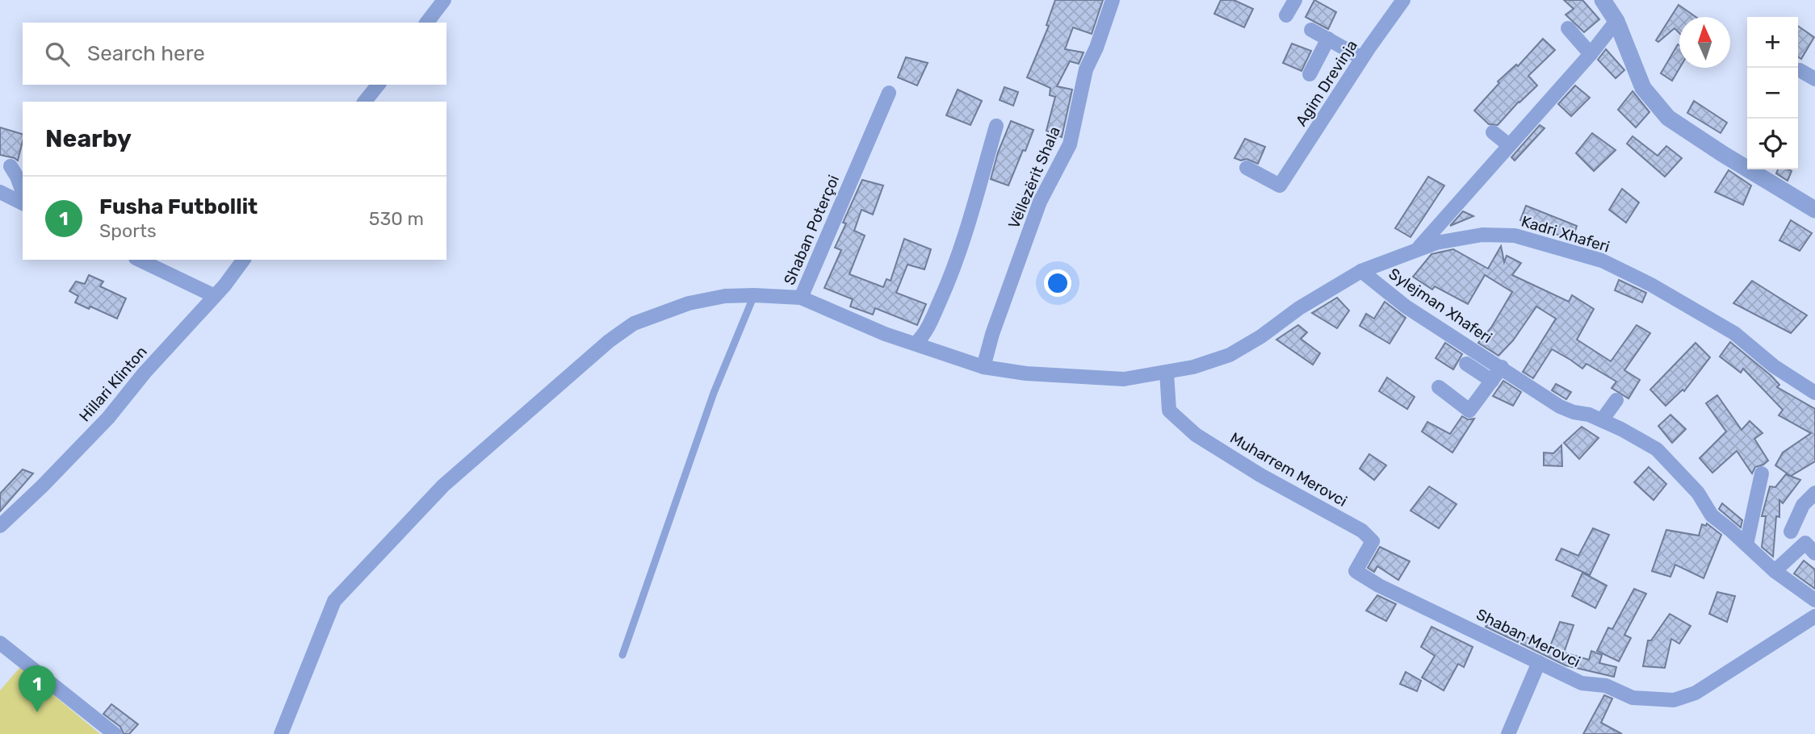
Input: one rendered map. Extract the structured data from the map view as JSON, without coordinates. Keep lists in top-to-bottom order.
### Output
{
  "streets": {
    "street": [
      "Agim Drevinja",
      "Vëllezërit Shala",
      "Shaban Poterçoi",
      "Kadri Xhaferi",
      "Sylejman Xhaferi",
      "Hillari Klinton",
      "Muharrem Merovci",
      "Shaban Merovci"
    ]
  },
  "crossings": [
    ["Vëllezërit Shala", "Shaban Poterçoi"],
    ["Shaban Poterçoi", "Kadri Xhaferi"],
    ["Shaban Poterçoi", "Muharrem Merovci"],
    ["Kadri Xhaferi", "Sylejman Xhaferi"],
    ["Kadri Xhaferi", "Muharrem Merovci"],
    ["Muharrem Merovci", "Shaban Merovci"]
  ],
  "north": "top",
  "page": {
    "map_buttons": ["+", "−"],
    "search": "Search here",
    "heading": "Nearby",
    "list": [
      {
        "mark": "1",
        "name": "Fusha Futbollit",
        "note": "Sports",
        "value": "530 m"
      }
    ],
    "pins": "1"
  }
}
